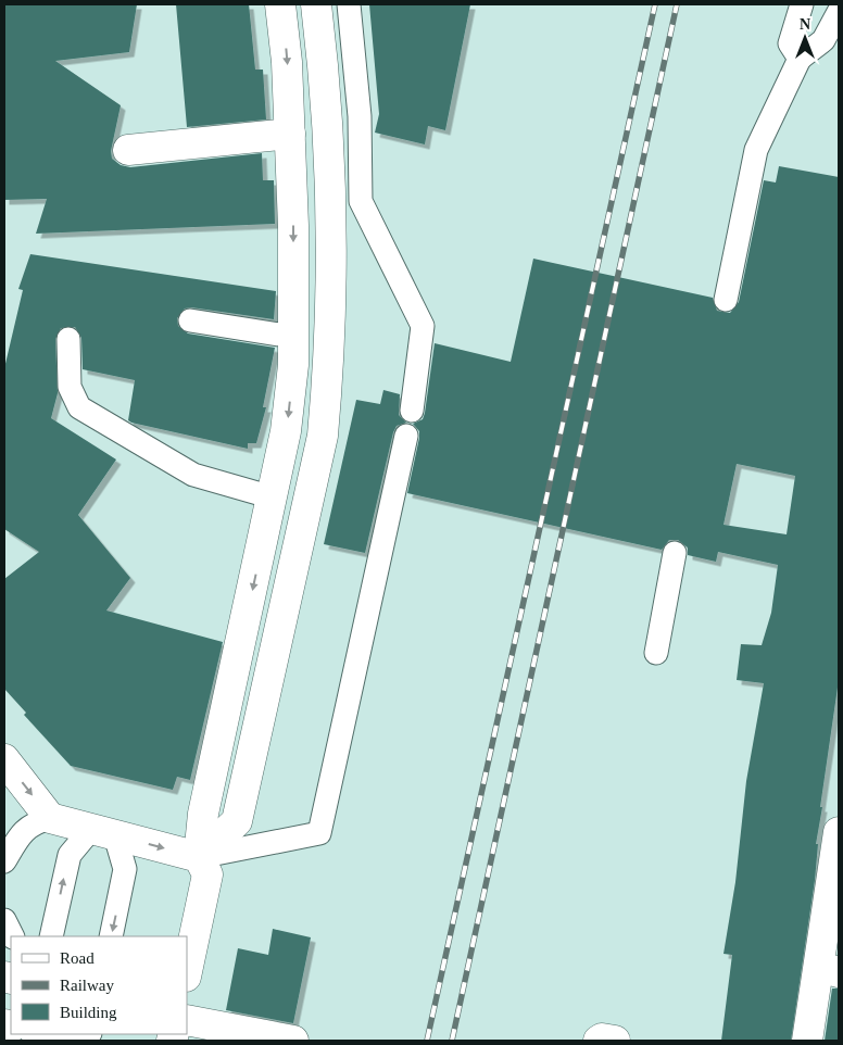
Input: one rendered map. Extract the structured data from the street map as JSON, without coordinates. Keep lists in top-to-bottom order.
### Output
{
  "legend": ["Road", "Railway", "Building"],
  "north": "top"
}
